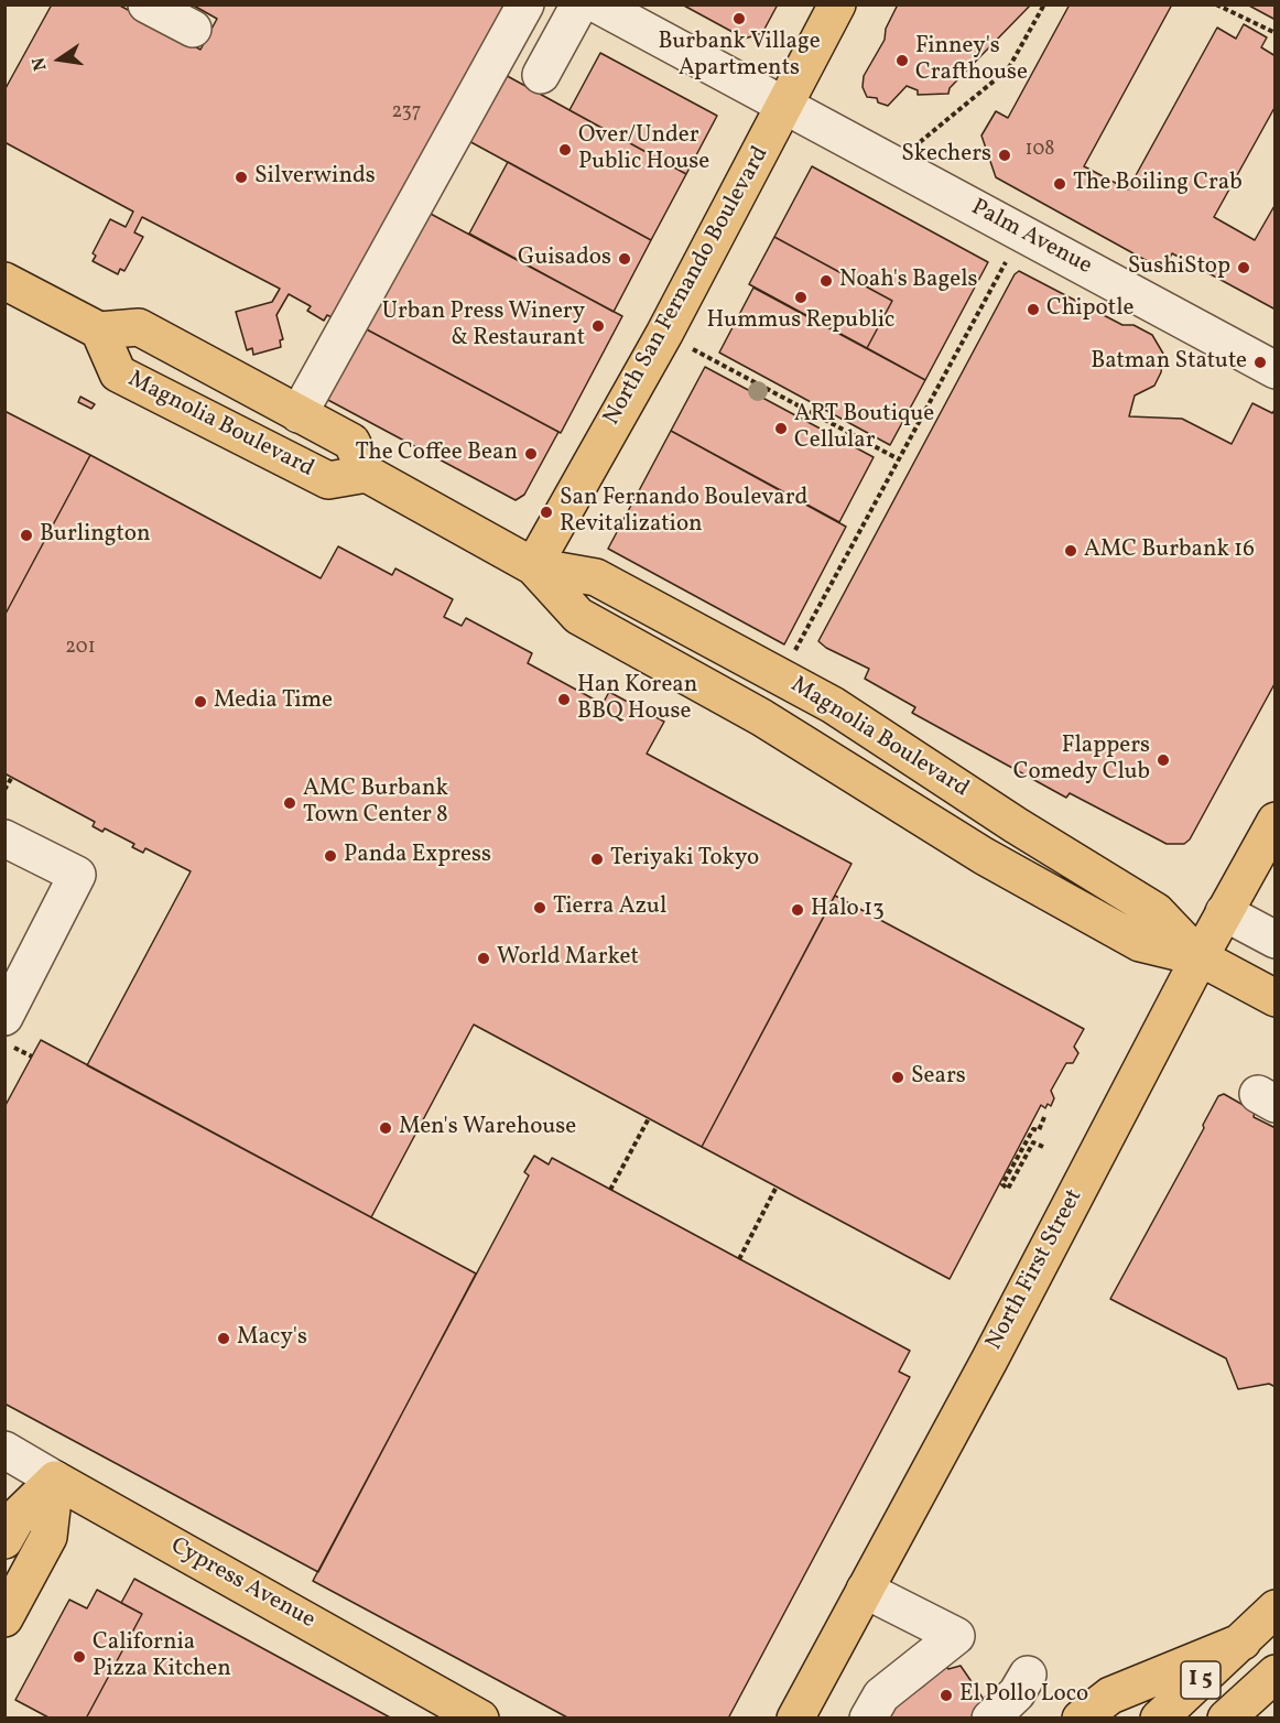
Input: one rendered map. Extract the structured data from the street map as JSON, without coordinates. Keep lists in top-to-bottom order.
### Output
{
  "streets": {
    "main road": [
      "North San Fernando Boulevard",
      "Magnolia Boulevard",
      "North First Street",
      "Cypress Avenue",
      "I 5"
    ],
    "street": ["Palm Avenue"]
  },
  "crossings": [
    ["Palm Avenue", "North San Fernando Boulevard"],
    ["North San Fernando Boulevard", "Magnolia Boulevard"],
    ["Magnolia Boulevard", "North First Street"]
  ],
  "places": [
    "Burbank Village Apartments",
    "Finney's Crafthouse",
    "Over/Under Public House",
    "Skechers",
    "Silverwinds",
    "The Boiling Crab",
    "Guisados",
    "SushiStop",
    "Noah's Bagels",
    "Hummus Republic",
    "Chipotle",
    "Urban Press Winery & Restaurant",
    "Batman Statute",
    "ART Boutique Cellular",
    "The Coffee Bean",
    "San Fernando Boulevard Revitalization",
    "Burlington",
    "AMC Burbank 16",
    "Han Korean BBQ House",
    "Media Time",
    "Flappers Comedy Club",
    "AMC Burbank Town Center 8",
    "Panda Express",
    "Teriyaki Tokyo",
    "Tierra Azul",
    "Halo 13",
    "World Market",
    "Sears",
    "Men's Warehouse",
    "Macy's",
    "California Pizza Kitchen",
    "El Pollo Loco"
  ],
  "house_numbers": ["237", "108", "201"],
  "north": "left"
}
